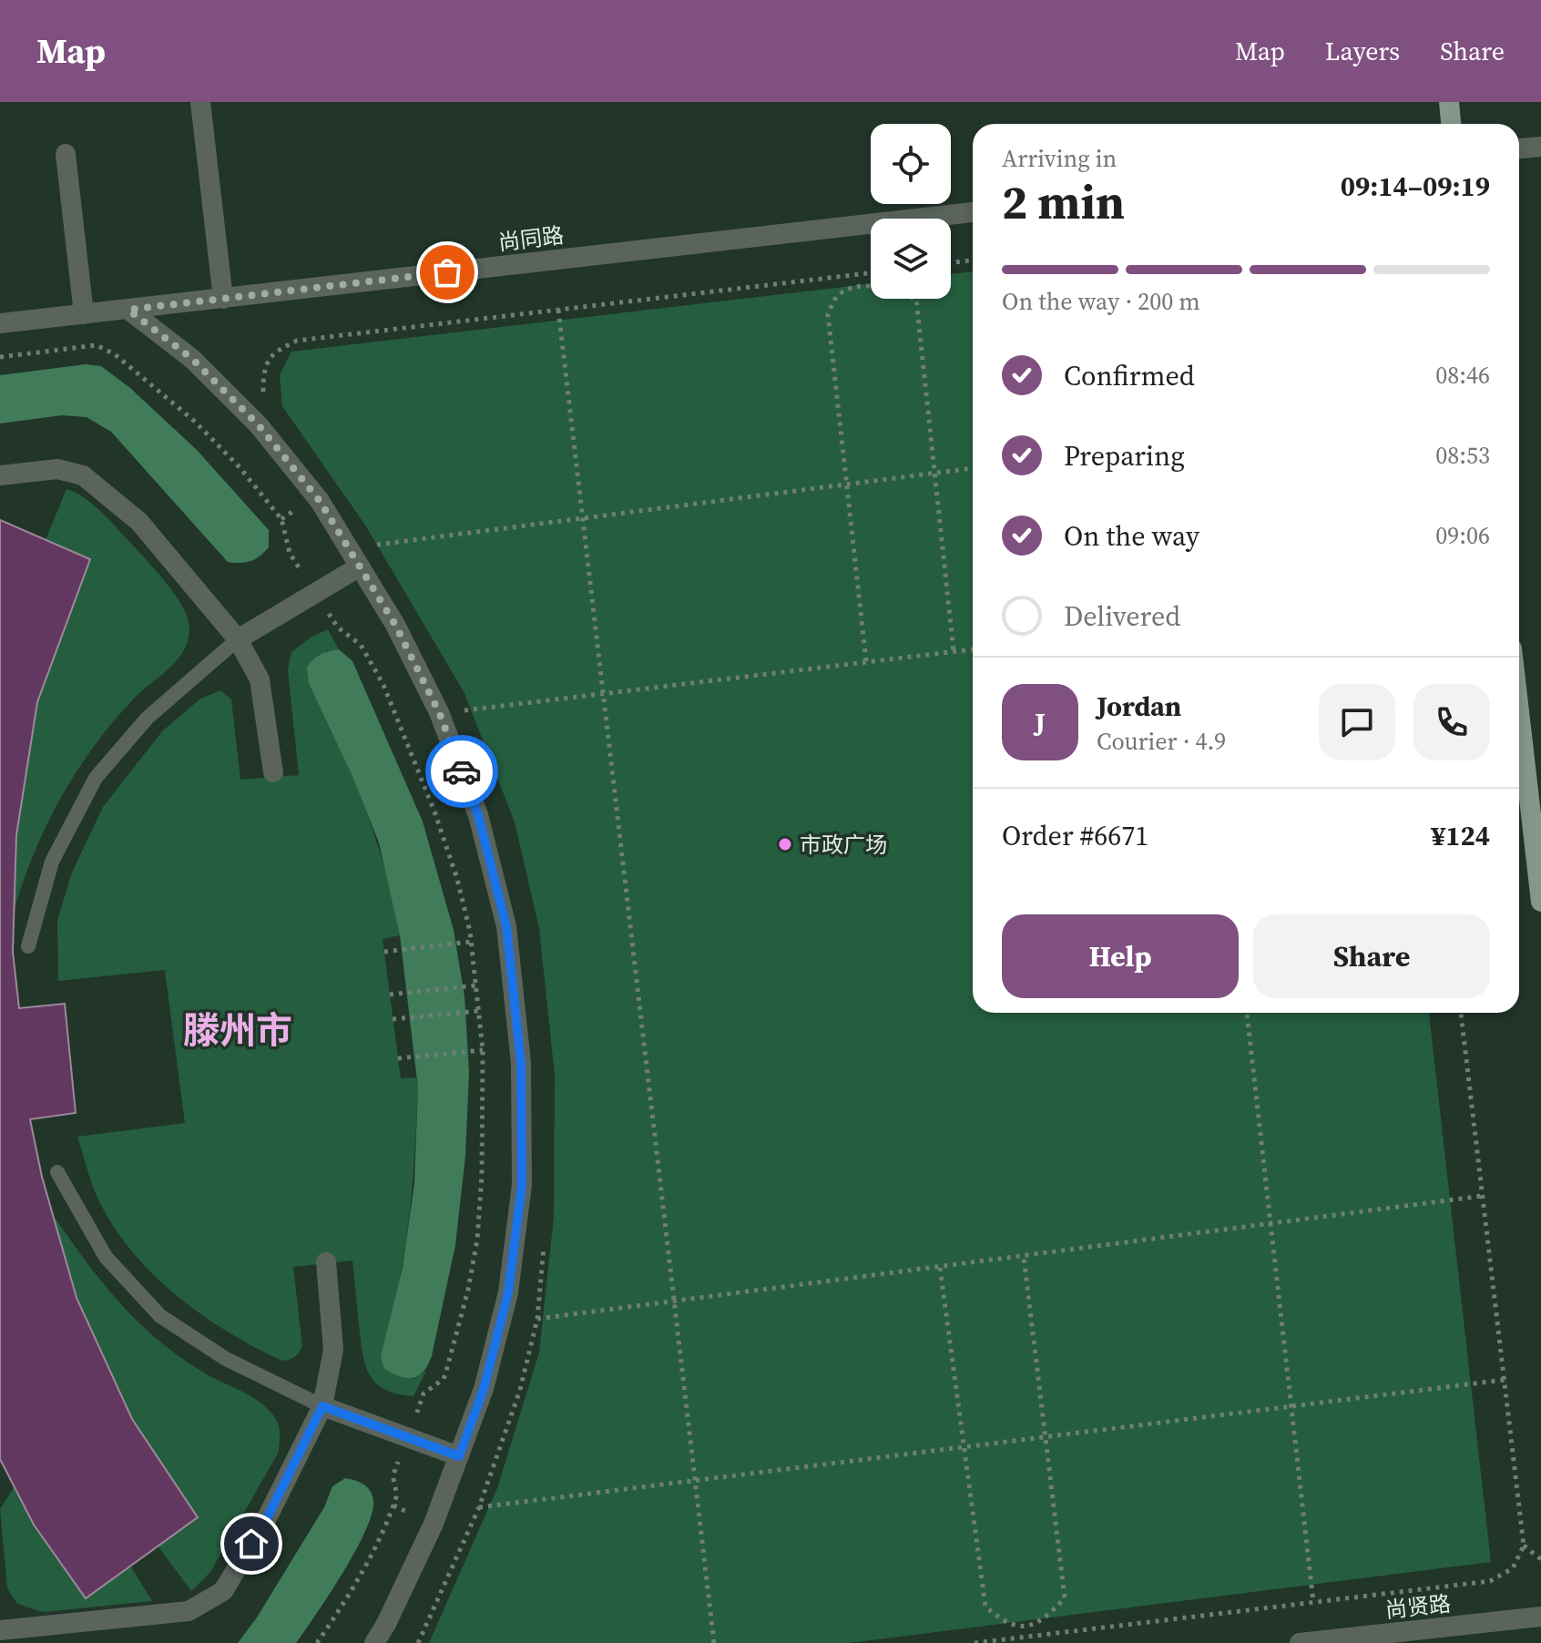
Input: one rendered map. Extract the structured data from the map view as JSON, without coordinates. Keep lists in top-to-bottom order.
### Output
{
  "streets": {
    "street": ["尚同路", "尚贤路"]
  },
  "districts": ["滕州市"],
  "places": ["市政广场"],
  "page": {
    "header": "Map",
    "nav": ["Map", "Layers", "Share"],
    "heading": ["2 min", "Arriving in", "09:14–09:19"],
    "panel": [
      "Jordan",
      "Courier · 4.9",
      "Order #6671",
      "¥124"
    ],
    "bar": "On the way · 200 m",
    "list": [
      ["Confirmed", "08:46"],
      ["Preparing", "08:53"],
      ["On the way", "09:06"],
      "Delivered"
    ],
    "round": "J",
    "buttons": ["Help", "Share"]
  }
}
